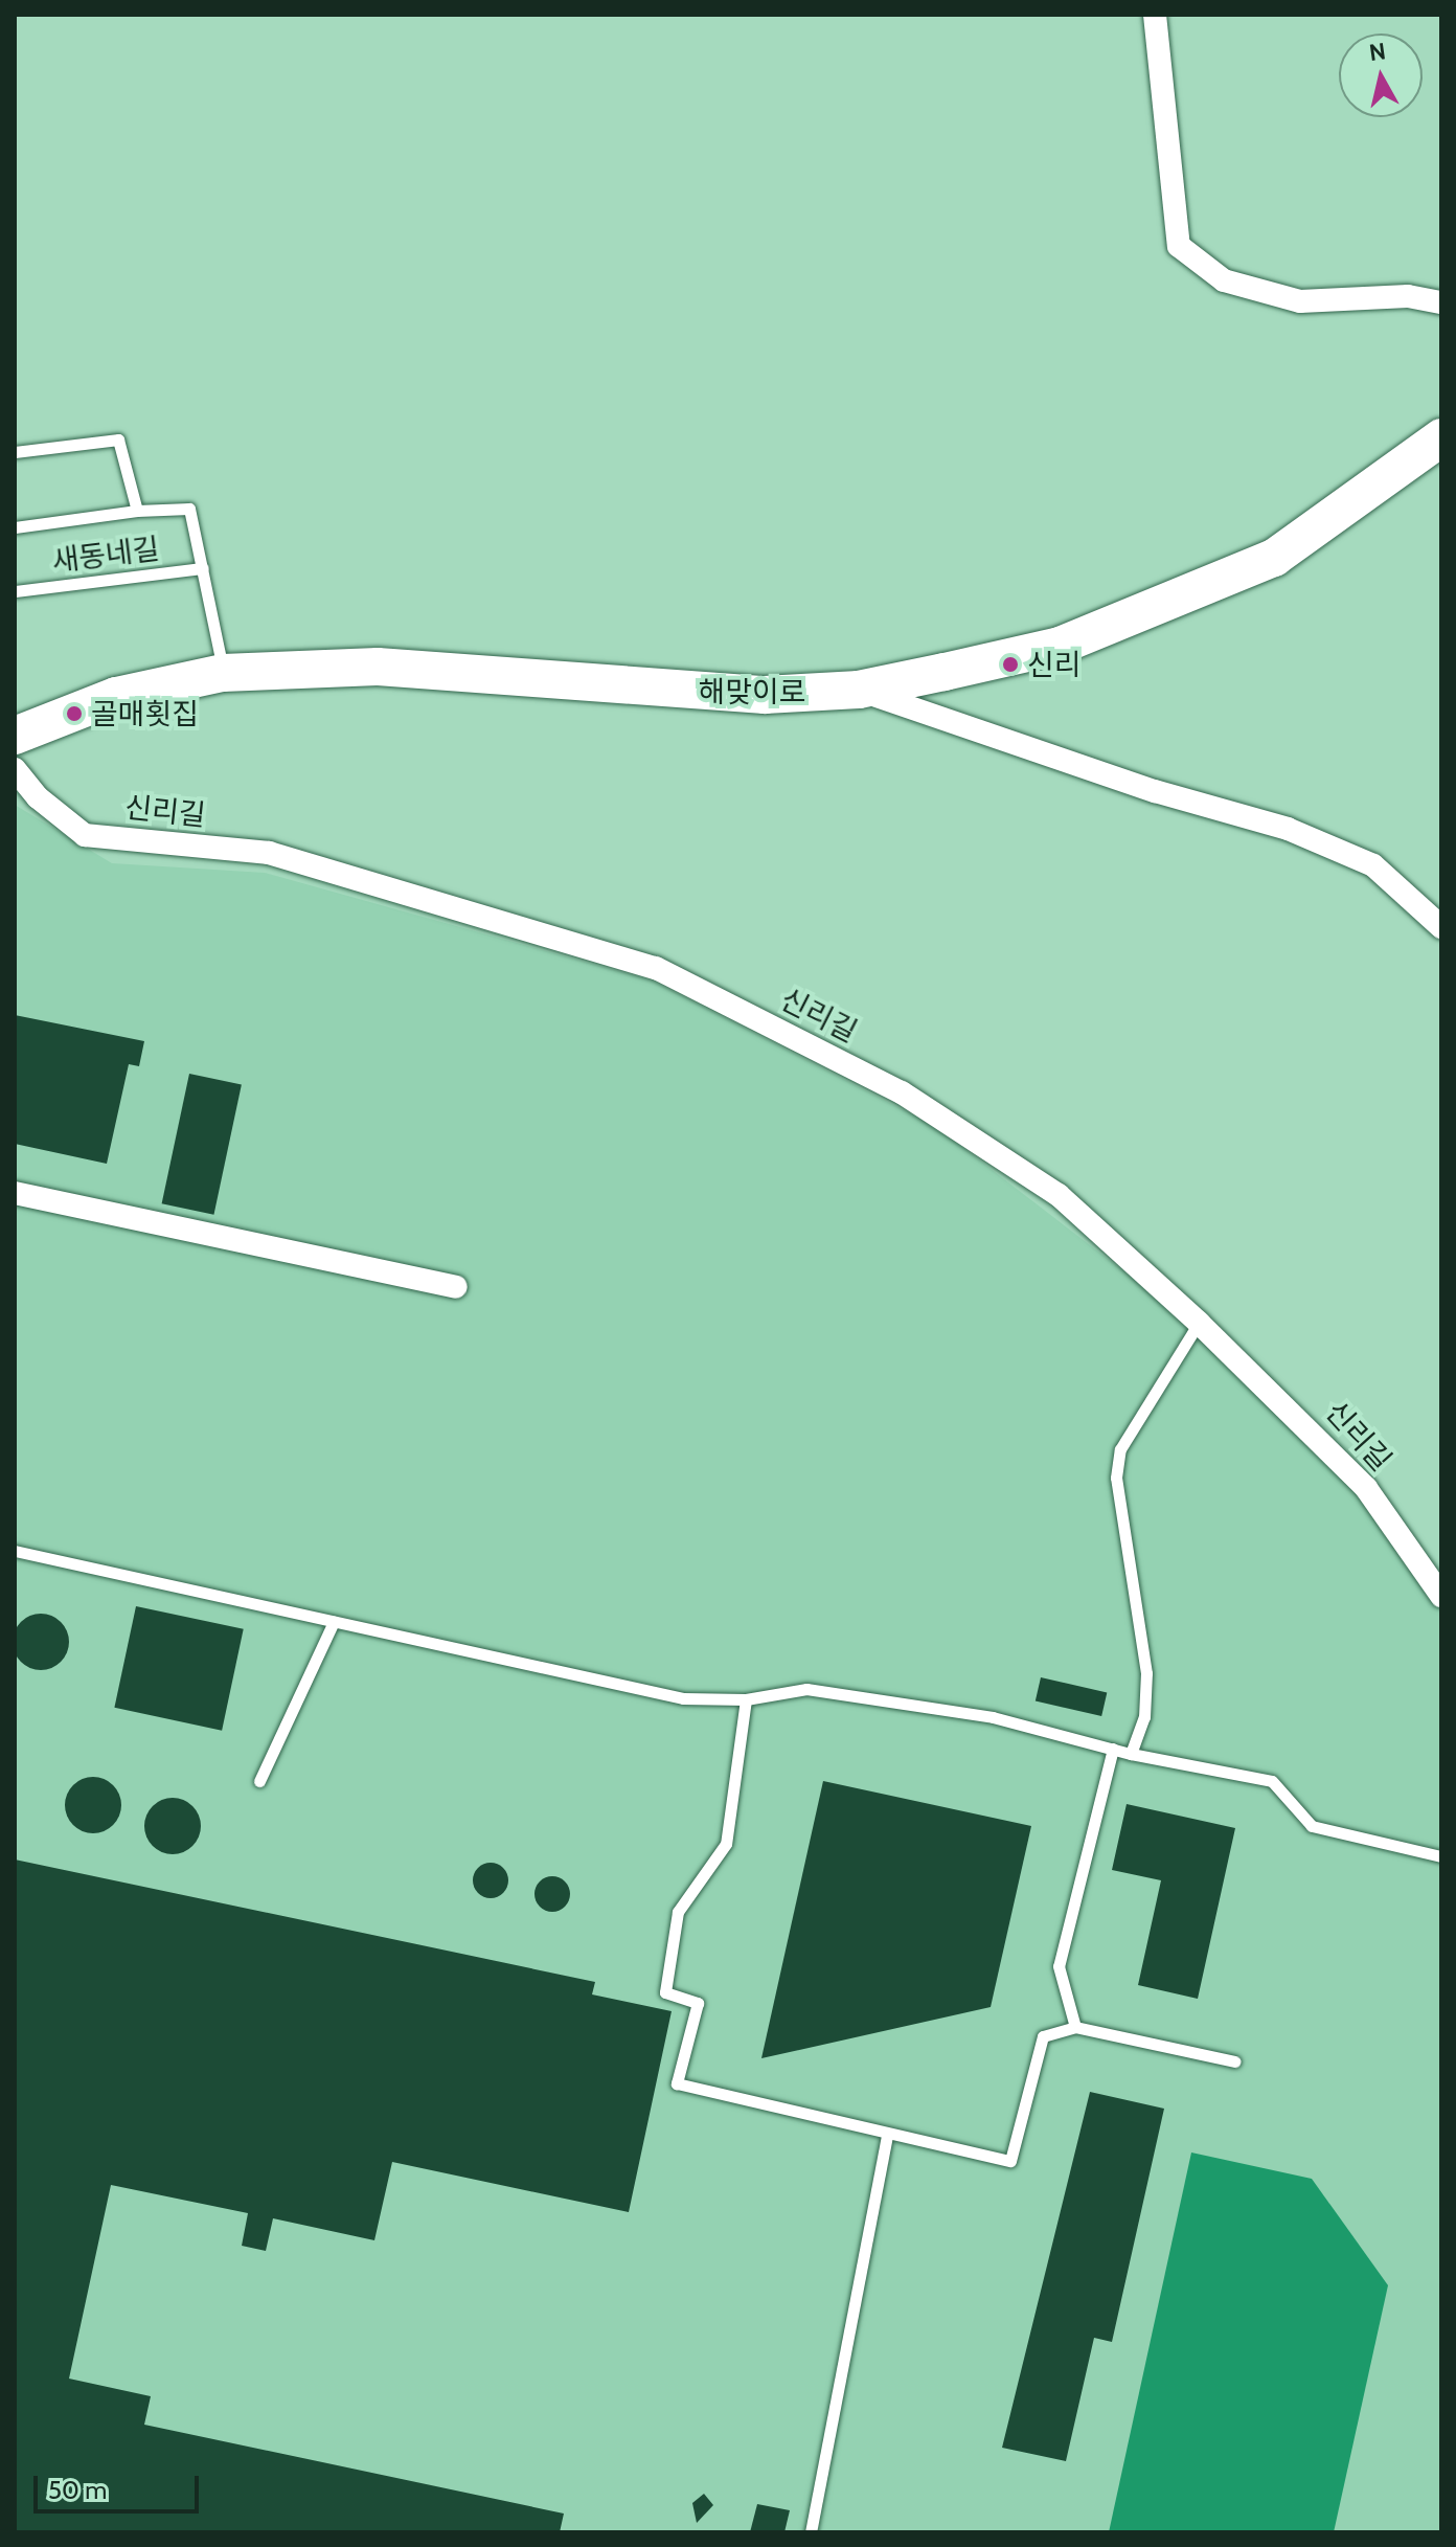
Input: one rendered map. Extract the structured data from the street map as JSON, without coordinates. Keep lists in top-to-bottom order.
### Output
{
  "streets": {
    "main road": ["해맞이로"],
    "street": ["신리길"],
    "lane": ["새동네길"]
  },
  "crossings": [
    ["새동네길", "해맞이로"]
  ],
  "places": ["신리", "골매횟집"],
  "scale_bar": "50 m",
  "north": "top"
}
